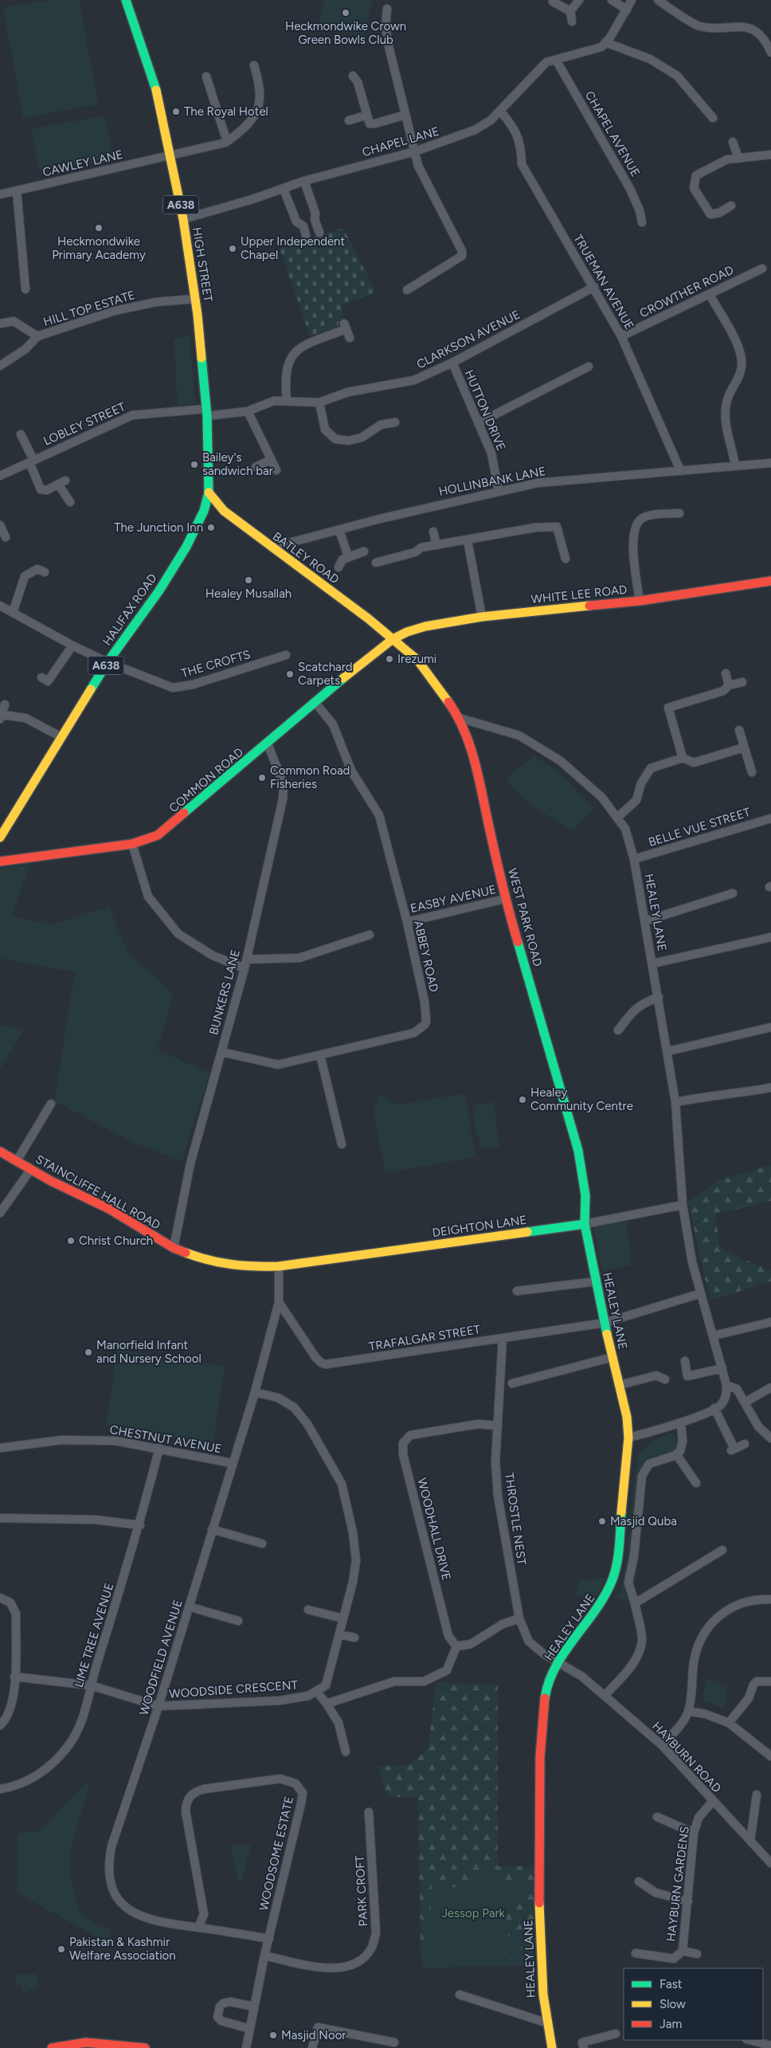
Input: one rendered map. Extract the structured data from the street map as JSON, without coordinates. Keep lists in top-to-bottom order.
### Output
{
  "streets": {
    "main road": [
      "A638",
      "HIGH STREET",
      "BATLEY ROAD",
      "WHITE LEE ROAD",
      "HALIFAX ROAD",
      "COMMON ROAD",
      "HEALEY LANE",
      "WEST PARK ROAD",
      "STAINCLIFFE HALL ROAD",
      "DEIGHTON LANE"
    ],
    "street": [
      "CHAPEL AVENUE",
      "CHAPEL LANE",
      "CAWLEY LANE",
      "TRUEMAN AVENUE",
      "CROWTHER ROAD",
      "HILL TOP ESTATE",
      "CLARKSON AVENUE",
      "HUTTON DRIVE",
      "LOBLEY STREET",
      "HOLLINBANK LANE",
      "THE CROFTS",
      "BELLE VUE STREET",
      "EASBY AVENUE",
      "ABBEY ROAD",
      "BUNKERS LANE",
      "TRAFALGAR STREET",
      "CHESTNUT AVENUE",
      "THROSTLE NEST",
      "WOODHALL DRIVE",
      "LIME TREE AVENUE",
      "WOODFIELD AVENUE",
      "WOODSIDE CRESCENT",
      "HAYBURN ROAD",
      "WOODSOME ESTATE",
      "HAYBURN GARDENS",
      "PARK CROFT"
    ]
  },
  "crossings": [
    ["CHAPEL AVENUE", "CHAPEL LANE"],
    ["CHAPEL LANE", "HIGH STREET"],
    ["CHAPEL LANE", "TRUEMAN AVENUE"],
    ["CAWLEY LANE", "HIGH STREET"],
    ["HIGH STREET", "HILL TOP ESTATE"],
    ["HIGH STREET", "CLARKSON AVENUE"],
    ["HIGH STREET", "LOBLEY STREET"],
    ["HIGH STREET", "BATLEY ROAD"],
    ["HIGH STREET", "HALIFAX ROAD"],
    ["TRUEMAN AVENUE", "CROWTHER ROAD"],
    ["TRUEMAN AVENUE", "CLARKSON AVENUE"],
    ["TRUEMAN AVENUE", "HOLLINBANK LANE"],
    ["CLARKSON AVENUE", "HUTTON DRIVE"],
    ["CLARKSON AVENUE", "LOBLEY STREET"],
    ["HUTTON DRIVE", "HOLLINBANK LANE"],
    ["HOLLINBANK LANE", "BATLEY ROAD"],
    ["BATLEY ROAD", "WHITE LEE ROAD"],
    ["BATLEY ROAD", "HALIFAX ROAD"],
    ["BATLEY ROAD", "COMMON ROAD"],
    ["BATLEY ROAD", "WEST PARK ROAD"],
    ["WHITE LEE ROAD", "COMMON ROAD"],
    ["WHITE LEE ROAD", "WEST PARK ROAD"],
    ["HALIFAX ROAD", "THE CROFTS"],
    ["COMMON ROAD", "WEST PARK ROAD"],
    ["COMMON ROAD", "ABBEY ROAD"],
    ["COMMON ROAD", "BUNKERS LANE"],
    ["BELLE VUE STREET", "HEALEY LANE"],
    ["EASBY AVENUE", "WEST PARK ROAD"],
    ["EASBY AVENUE", "ABBEY ROAD"],
    ["HEALEY LANE", "WEST PARK ROAD"],
    ["HEALEY LANE", "DEIGHTON LANE"],
    ["HEALEY LANE", "TRAFALGAR STREET"],
    ["HEALEY LANE", "THROSTLE NEST"],
    ["HEALEY LANE", "HAYBURN ROAD"],
    ["WEST PARK ROAD", "DEIGHTON LANE"],
    ["ABBEY ROAD", "BUNKERS LANE"],
    ["BUNKERS LANE", "STAINCLIFFE HALL ROAD"],
    ["STAINCLIFFE HALL ROAD", "DEIGHTON LANE"],
    ["STAINCLIFFE HALL ROAD", "WOODFIELD AVENUE"],
    ["DEIGHTON LANE", "WOODFIELD AVENUE"],
    ["TRAFALGAR STREET", "THROSTLE NEST"],
    ["TRAFALGAR STREET", "WOODFIELD AVENUE"],
    ["CHESTNUT AVENUE", "LIME TREE AVENUE"],
    ["CHESTNUT AVENUE", "WOODFIELD AVENUE"],
    ["THROSTLE NEST", "WOODHALL DRIVE"],
    ["THROSTLE NEST", "HAYBURN ROAD"],
    ["LIME TREE AVENUE", "WOODSIDE CRESCENT"],
    ["WOODFIELD AVENUE", "WOODSIDE CRESCENT"],
    ["WOODFIELD AVENUE", "WOODSOME ESTATE"],
    ["HAYBURN ROAD", "HAYBURN GARDENS"],
    ["WOODSOME ESTATE", "PARK CROFT"]
  ],
  "parks": ["Jessop Park"],
  "places": [
    "Heckmondwike Crown Green Bowls Club",
    "The Royal Hotel",
    "Heckmondwike Primary Academy",
    "Upper Independent Chapel",
    "Bailey's sandwich bar",
    "The Junction Inn",
    "Healey Musallah",
    "Irezumi",
    "Scatchard Carpets",
    "Common Road Fisheries",
    "Healey Community Centre",
    "Christ Church",
    "Manorfield Infant and Nursery School",
    "Masjid Quba",
    "Pakistan & Kashmir Welfare Association",
    "Masjid Noor"
  ],
  "legend": ["Fast", "Slow", "Jam"]
}
